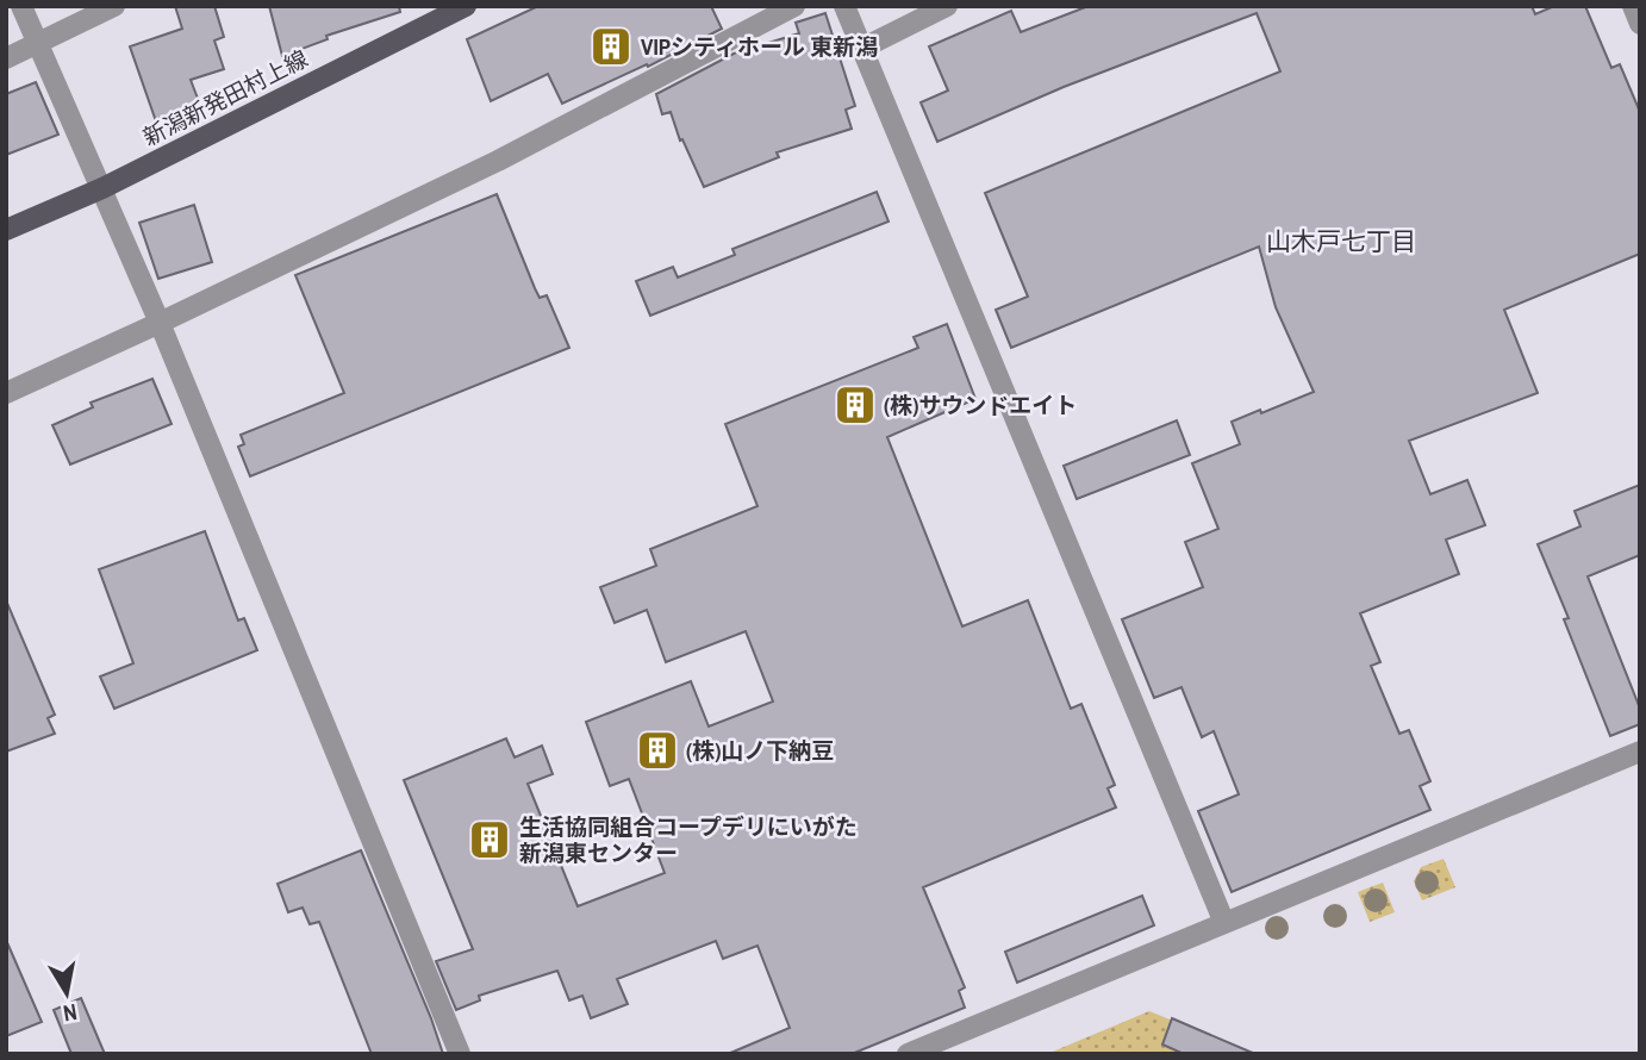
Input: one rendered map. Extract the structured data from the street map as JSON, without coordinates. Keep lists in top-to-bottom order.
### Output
{
  "streets": {
    "main road": ["新潟新発田村上線"]
  },
  "districts": ["山木戸七丁目"],
  "places": {
    "building": [
      "VIPシティホール 東新潟",
      "(株)サウンドエイト",
      "(株)山ノ下納豆",
      "生活協同組合コープデリにいがた 新潟東センター"
    ]
  },
  "north": "bottom"
}
